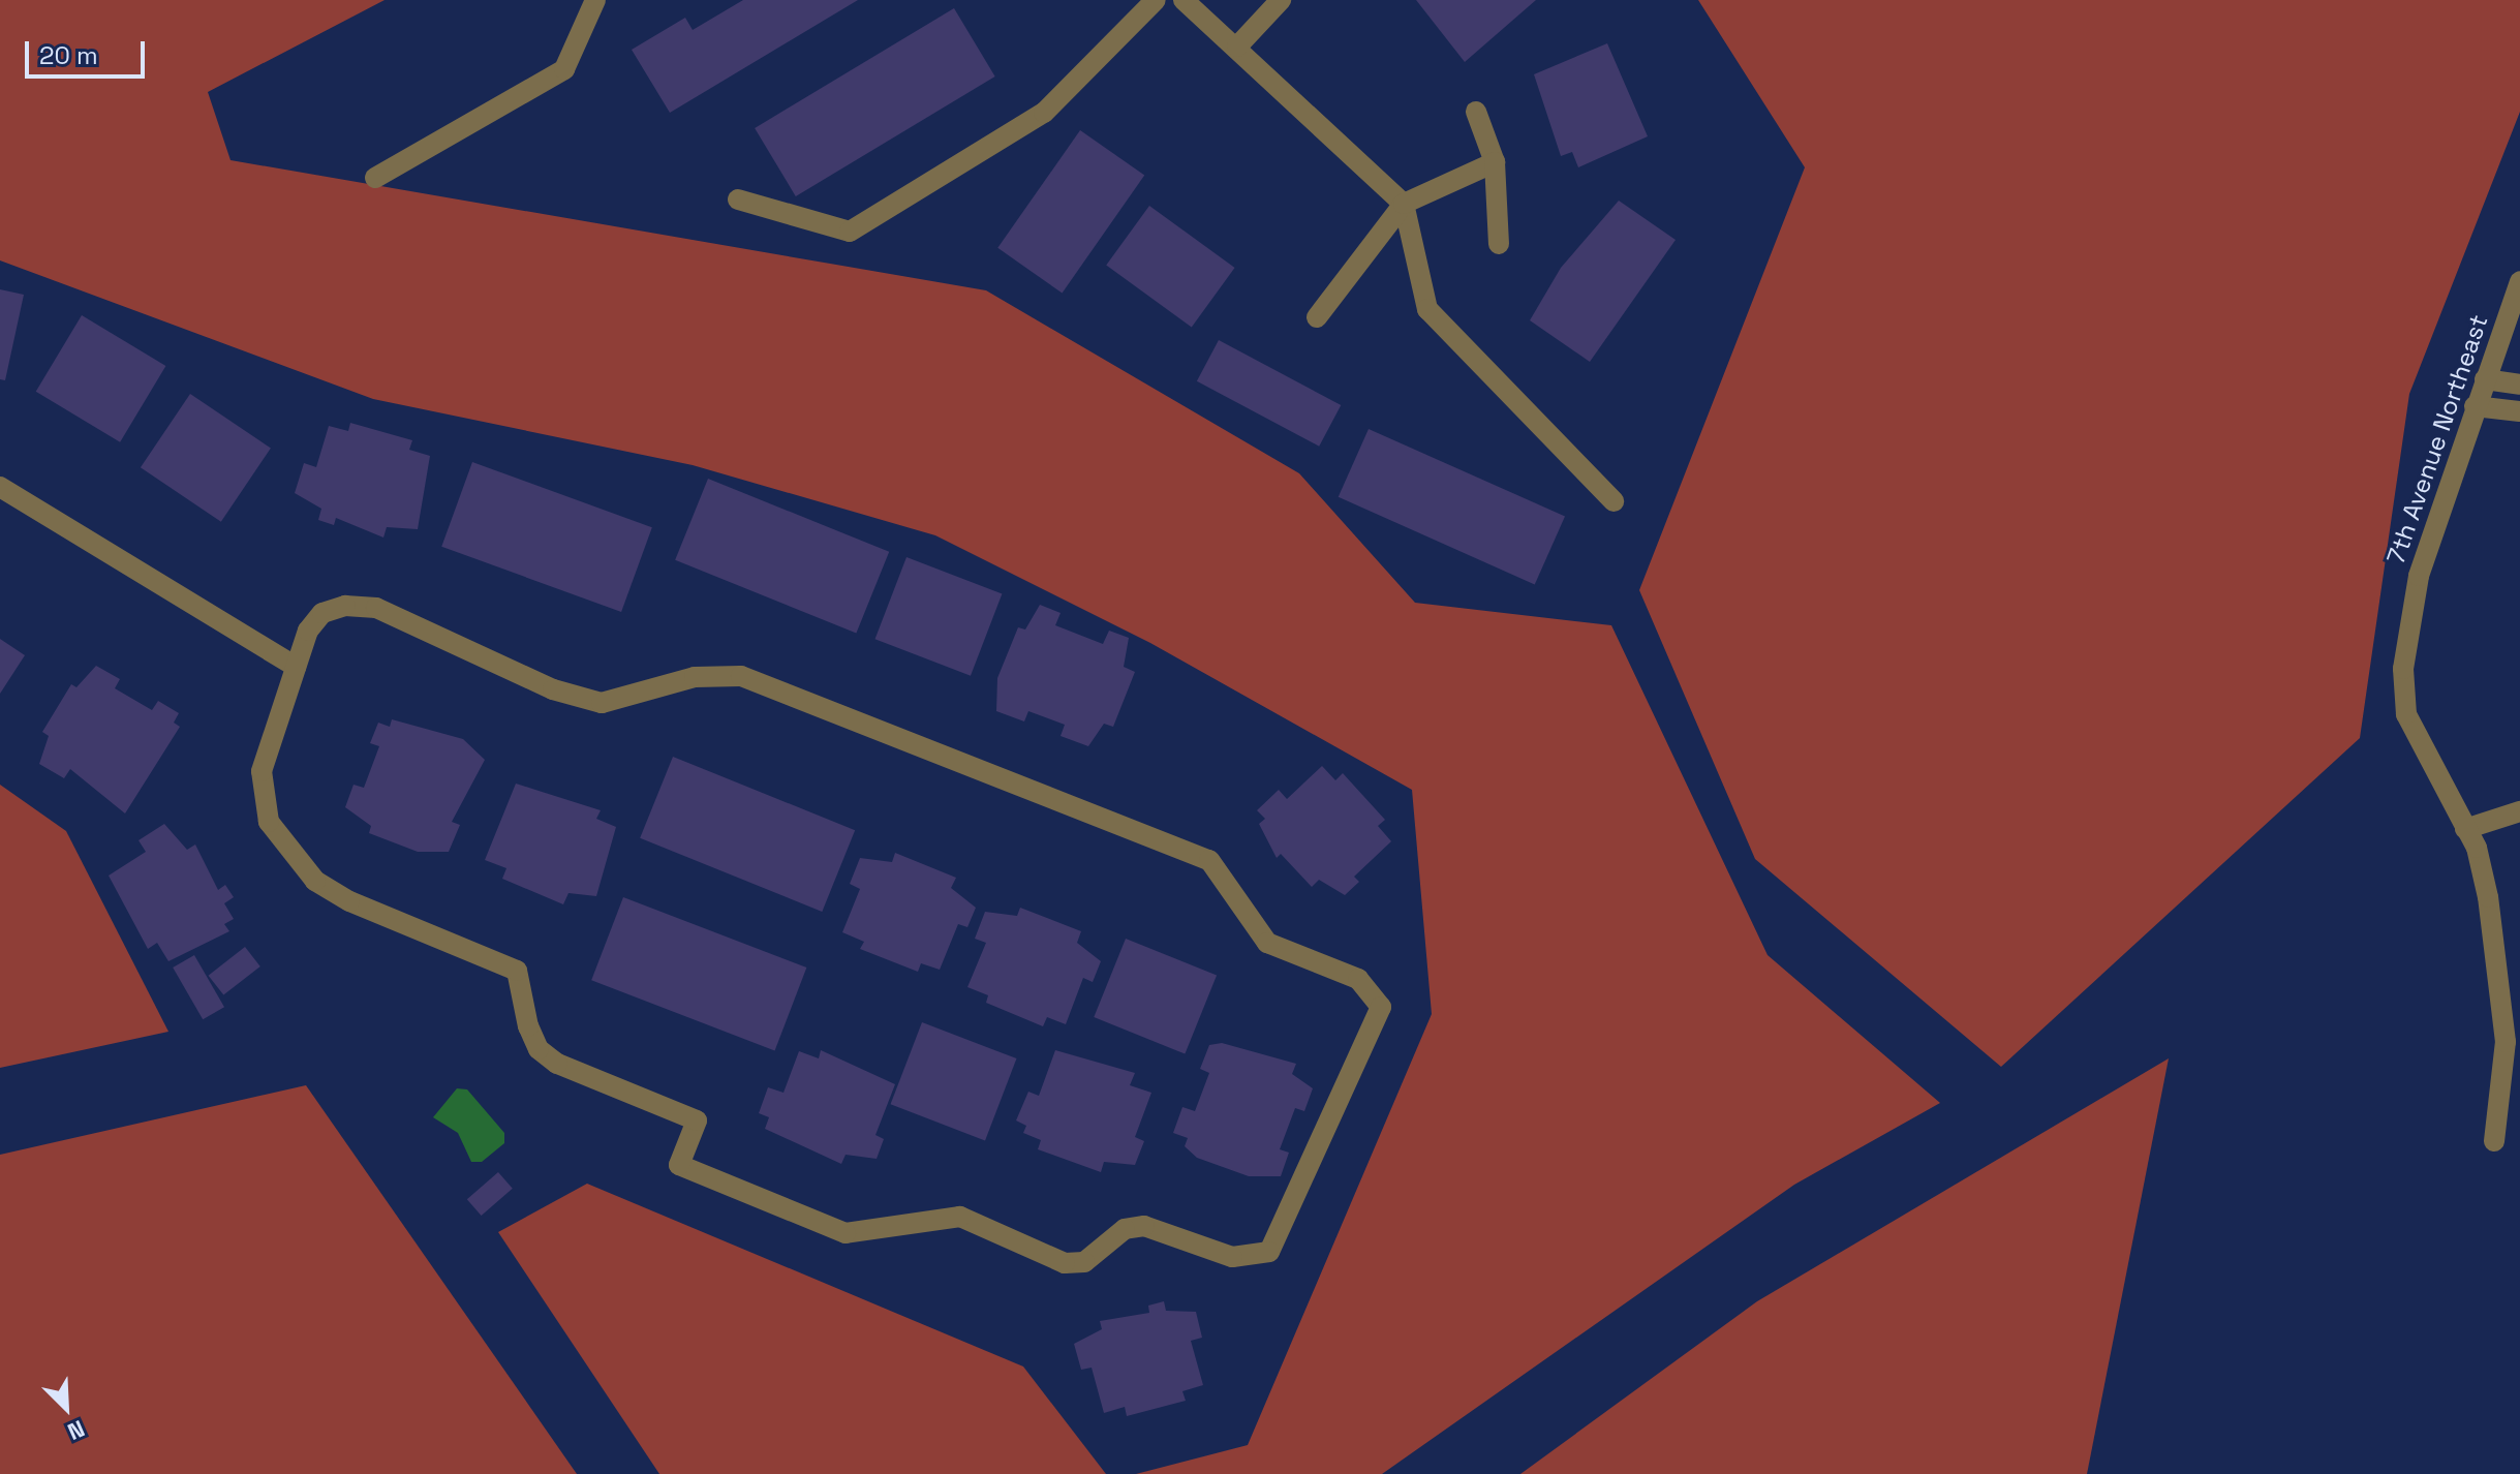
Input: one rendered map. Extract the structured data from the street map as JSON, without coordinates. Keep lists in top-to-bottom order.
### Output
{
  "streets": {
    "street": ["7th Avenue Northeast"]
  },
  "scale_bar": "20 m",
  "north": "bottom right"
}
